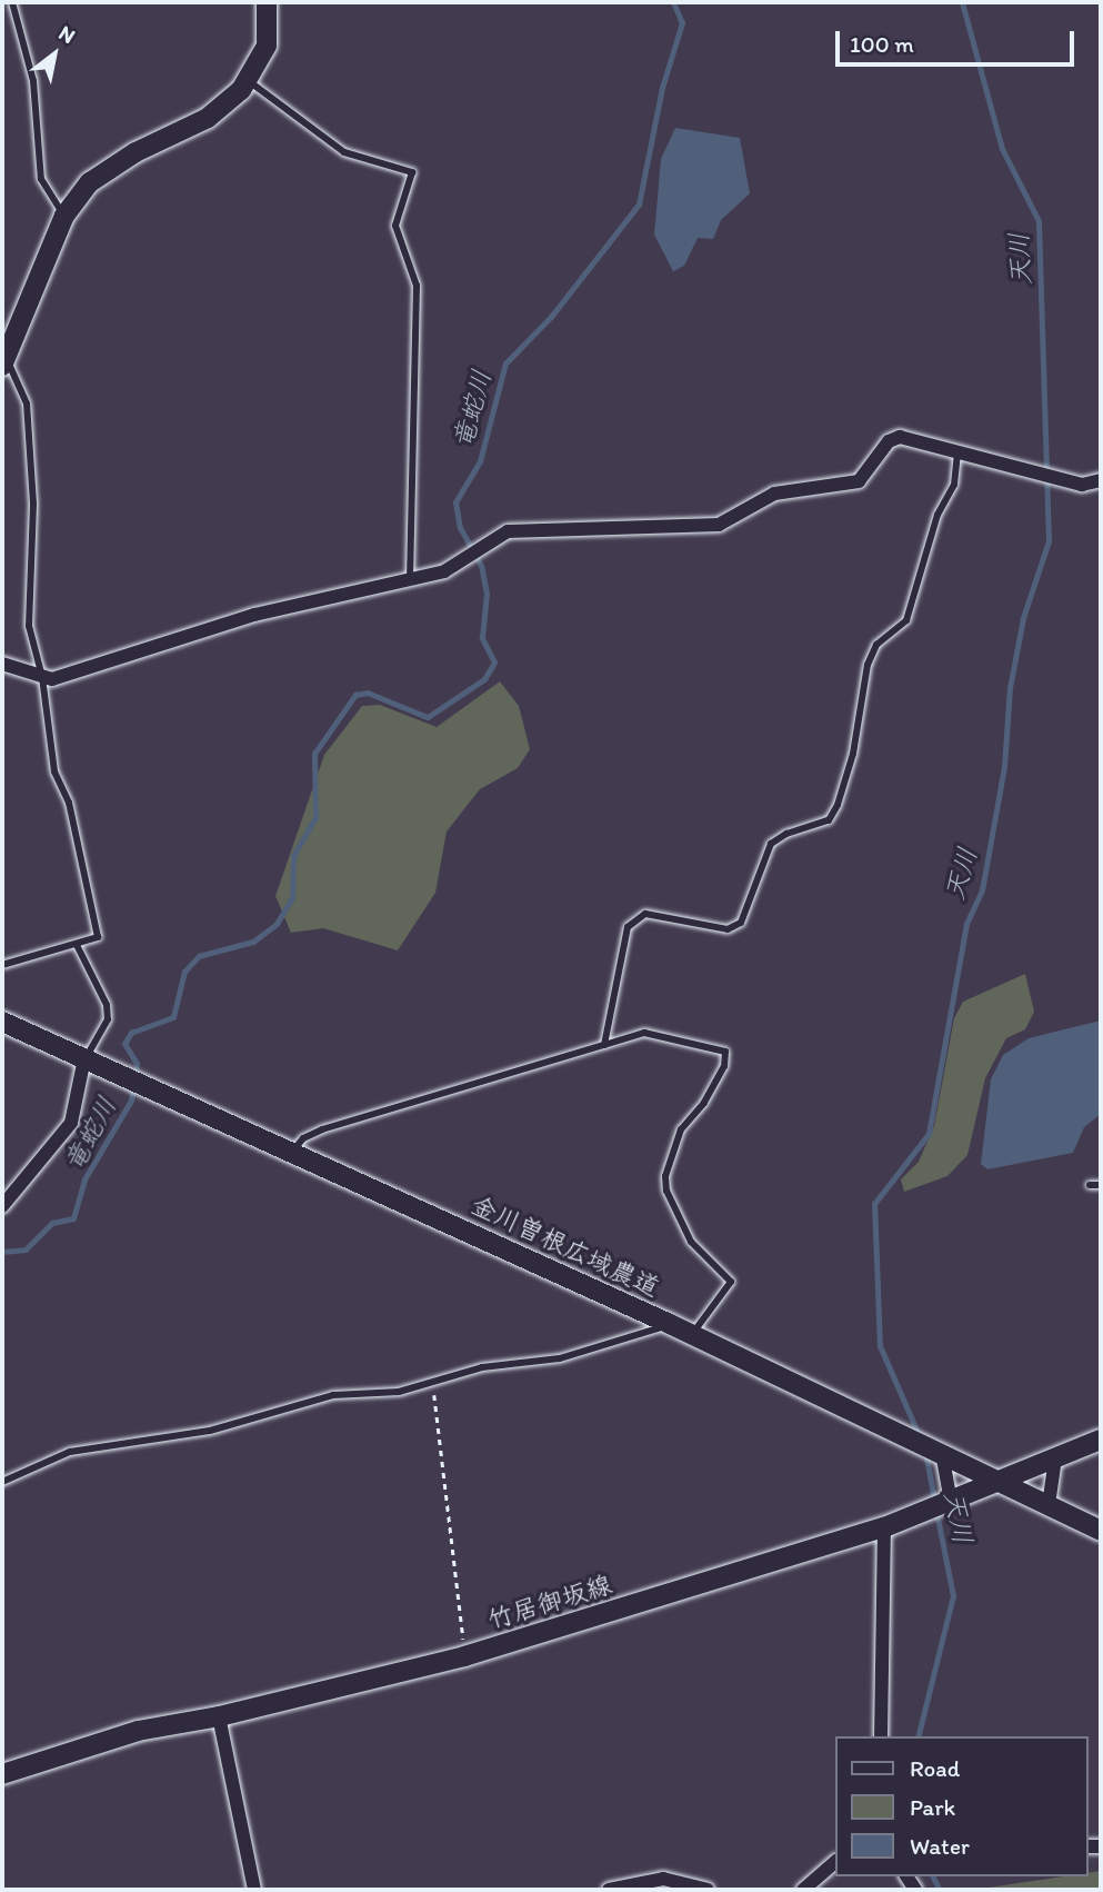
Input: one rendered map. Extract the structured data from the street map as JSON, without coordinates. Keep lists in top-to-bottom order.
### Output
{
  "streets": {
    "street": ["金川曽根広域農道", "竹居御坂線"]
  },
  "crossings": [
    ["金川曽根広域農道", "竹居御坂線"]
  ],
  "water": ["天川", "竜蛇川"],
  "legend": ["Road", "Park", "Water"],
  "scale_bar": "100 m",
  "north": "top right"
}
